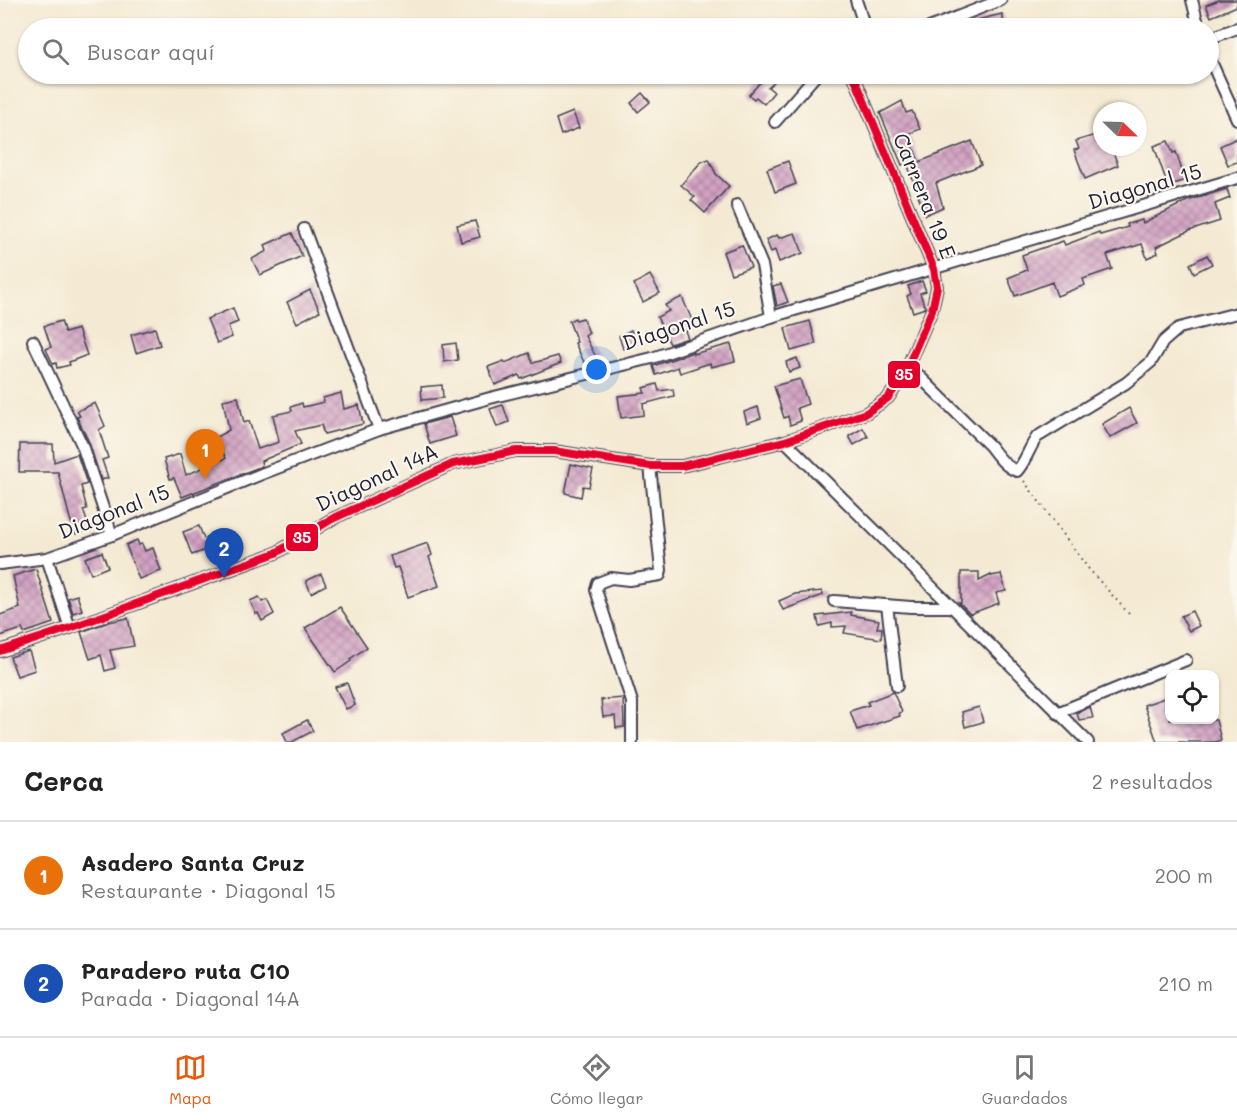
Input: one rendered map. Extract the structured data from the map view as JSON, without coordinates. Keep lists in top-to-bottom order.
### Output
{
  "streets": {
    "street": ["Diagonal 15", "Carrera 19 E", "Diagonal 14A"]
  },
  "crossings": [
    ["Diagonal 15", "Carrera 19 E"],
    ["Carrera 19 E", "Diagonal 14A"]
  ],
  "lines": ["transit line 35"],
  "north": "bottom right",
  "page": {
    "search": "Buscar aquí",
    "pins": ["1", "2"],
    "heading": ["Cerca", "2 resultados"],
    "list": [
      {
        "mark": "1",
        "name": "Asadero Santa Cruz",
        "note": "Restaurante · Diagonal 15",
        "value": "200 m"
      },
      {
        "mark": "2",
        "name": "Paradero ruta C10",
        "note": "Parada · Diagonal 14A",
        "value": "210 m"
      }
    ],
    "nav": ["Mapa", "Cómo llegar", "Guardados"]
  }
}
